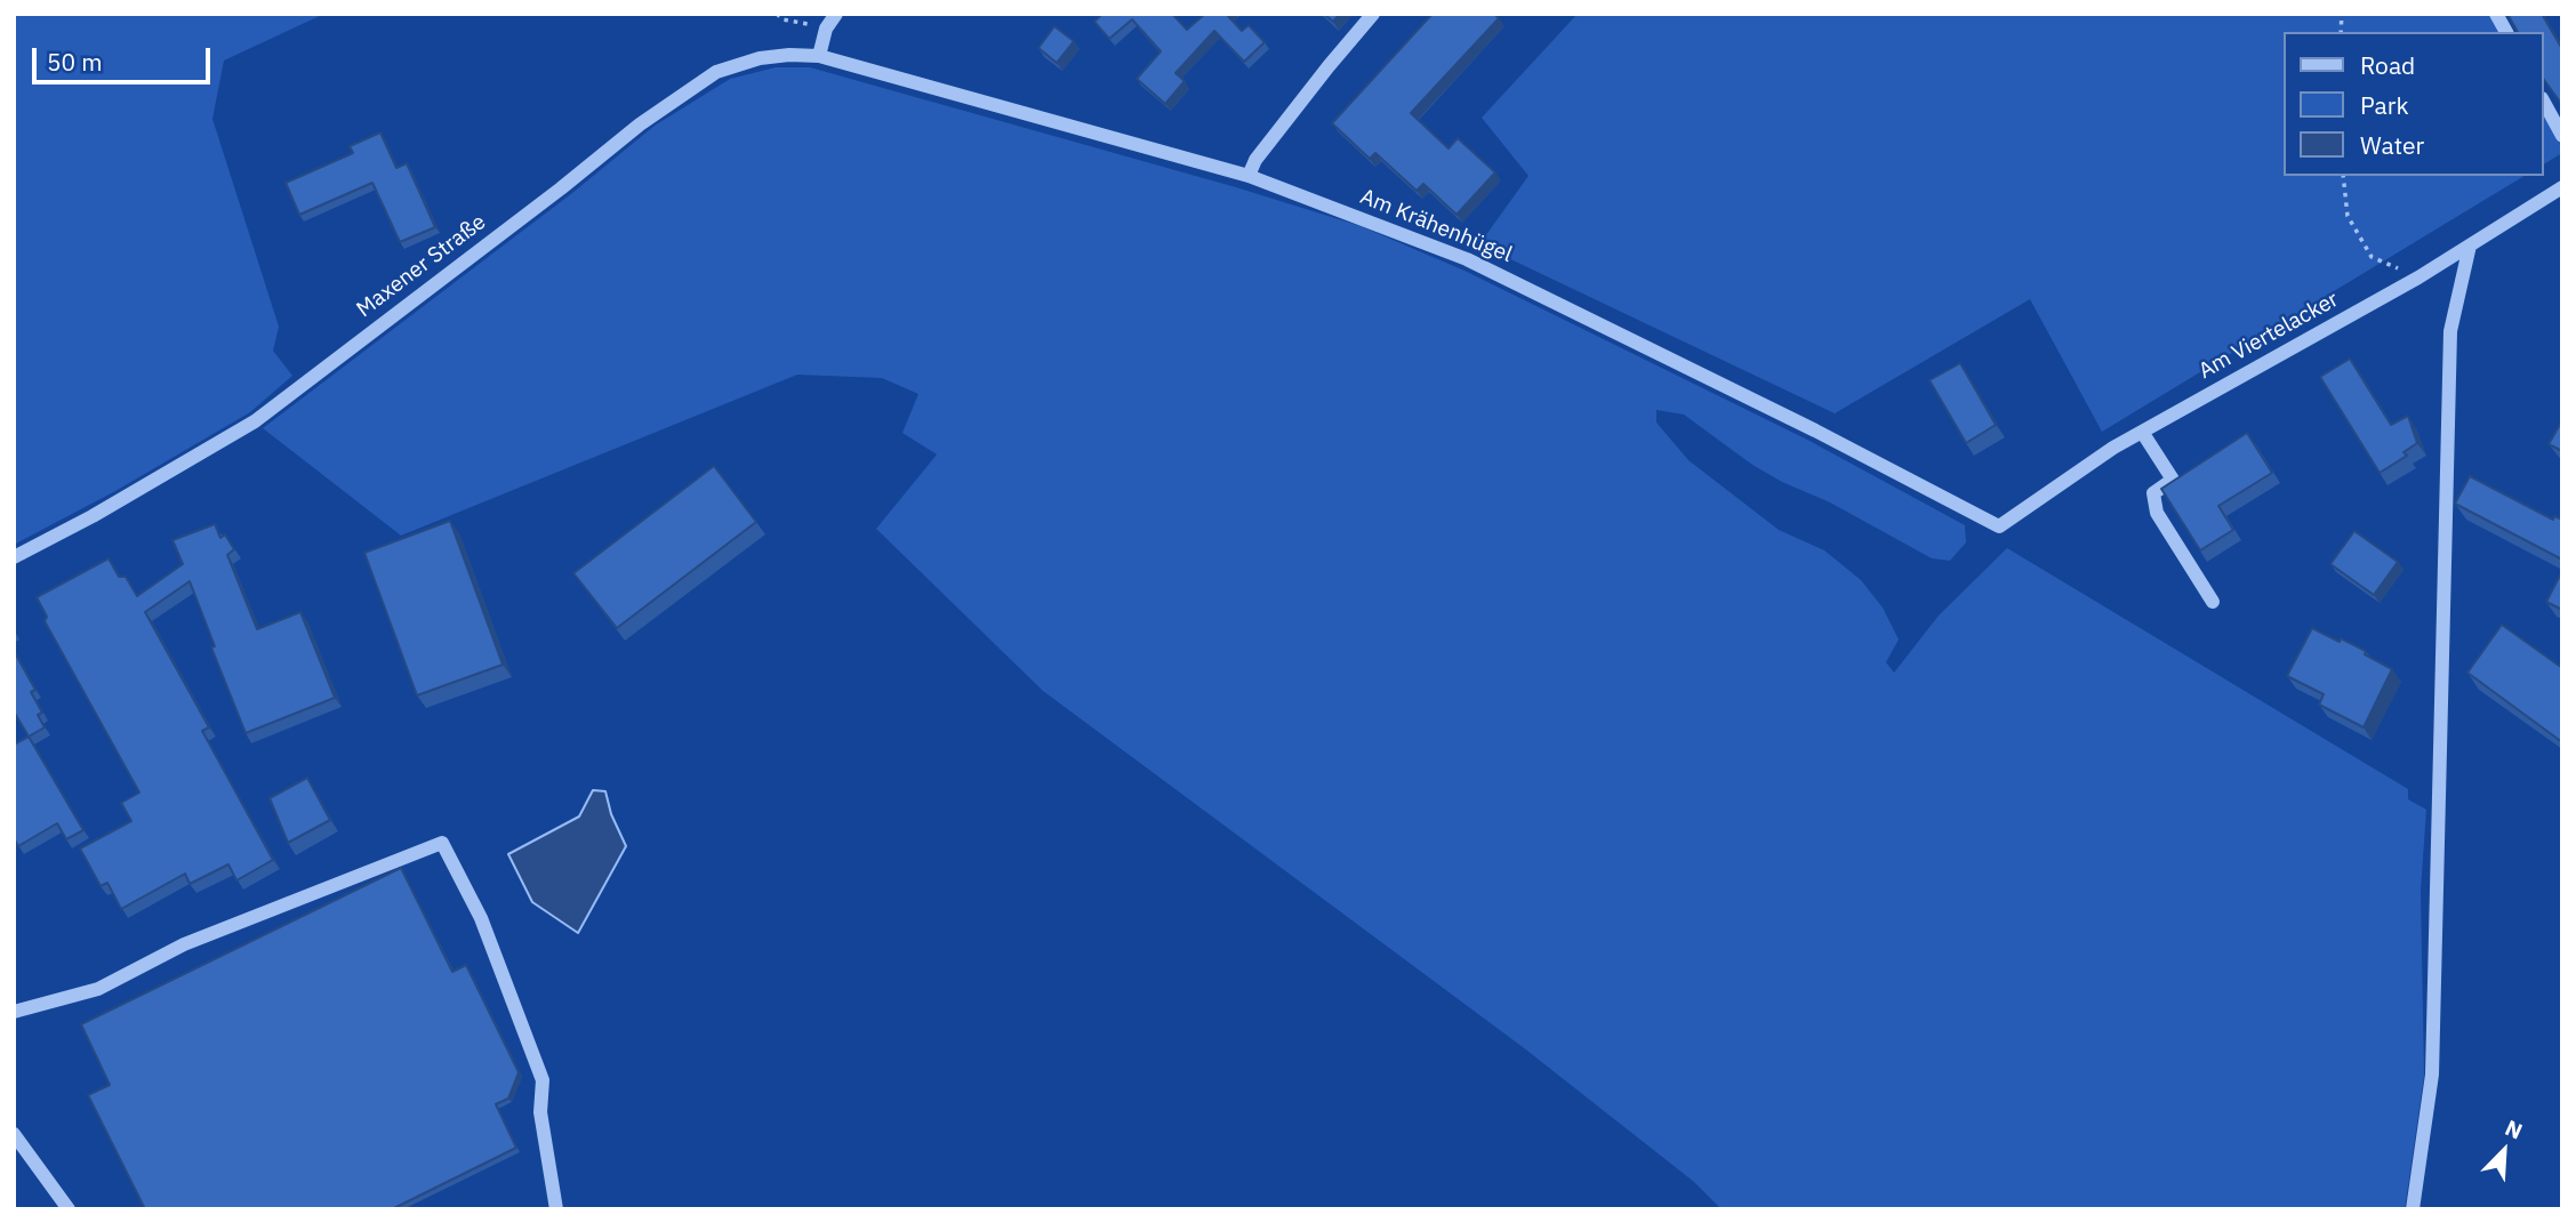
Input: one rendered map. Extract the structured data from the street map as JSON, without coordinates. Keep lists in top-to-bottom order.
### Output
{
  "streets": {
    "street": ["Am Krähenhügel", "Maxener Straße", "Am Viertelacker"]
  },
  "crossings": [
    ["Am Krähenhügel", "Maxener Straße"],
    ["Am Krähenhügel", "Am Viertelacker"]
  ],
  "legend": ["Road", "Park", "Water"],
  "scale_bar": "50 m",
  "north": "top right"
}
